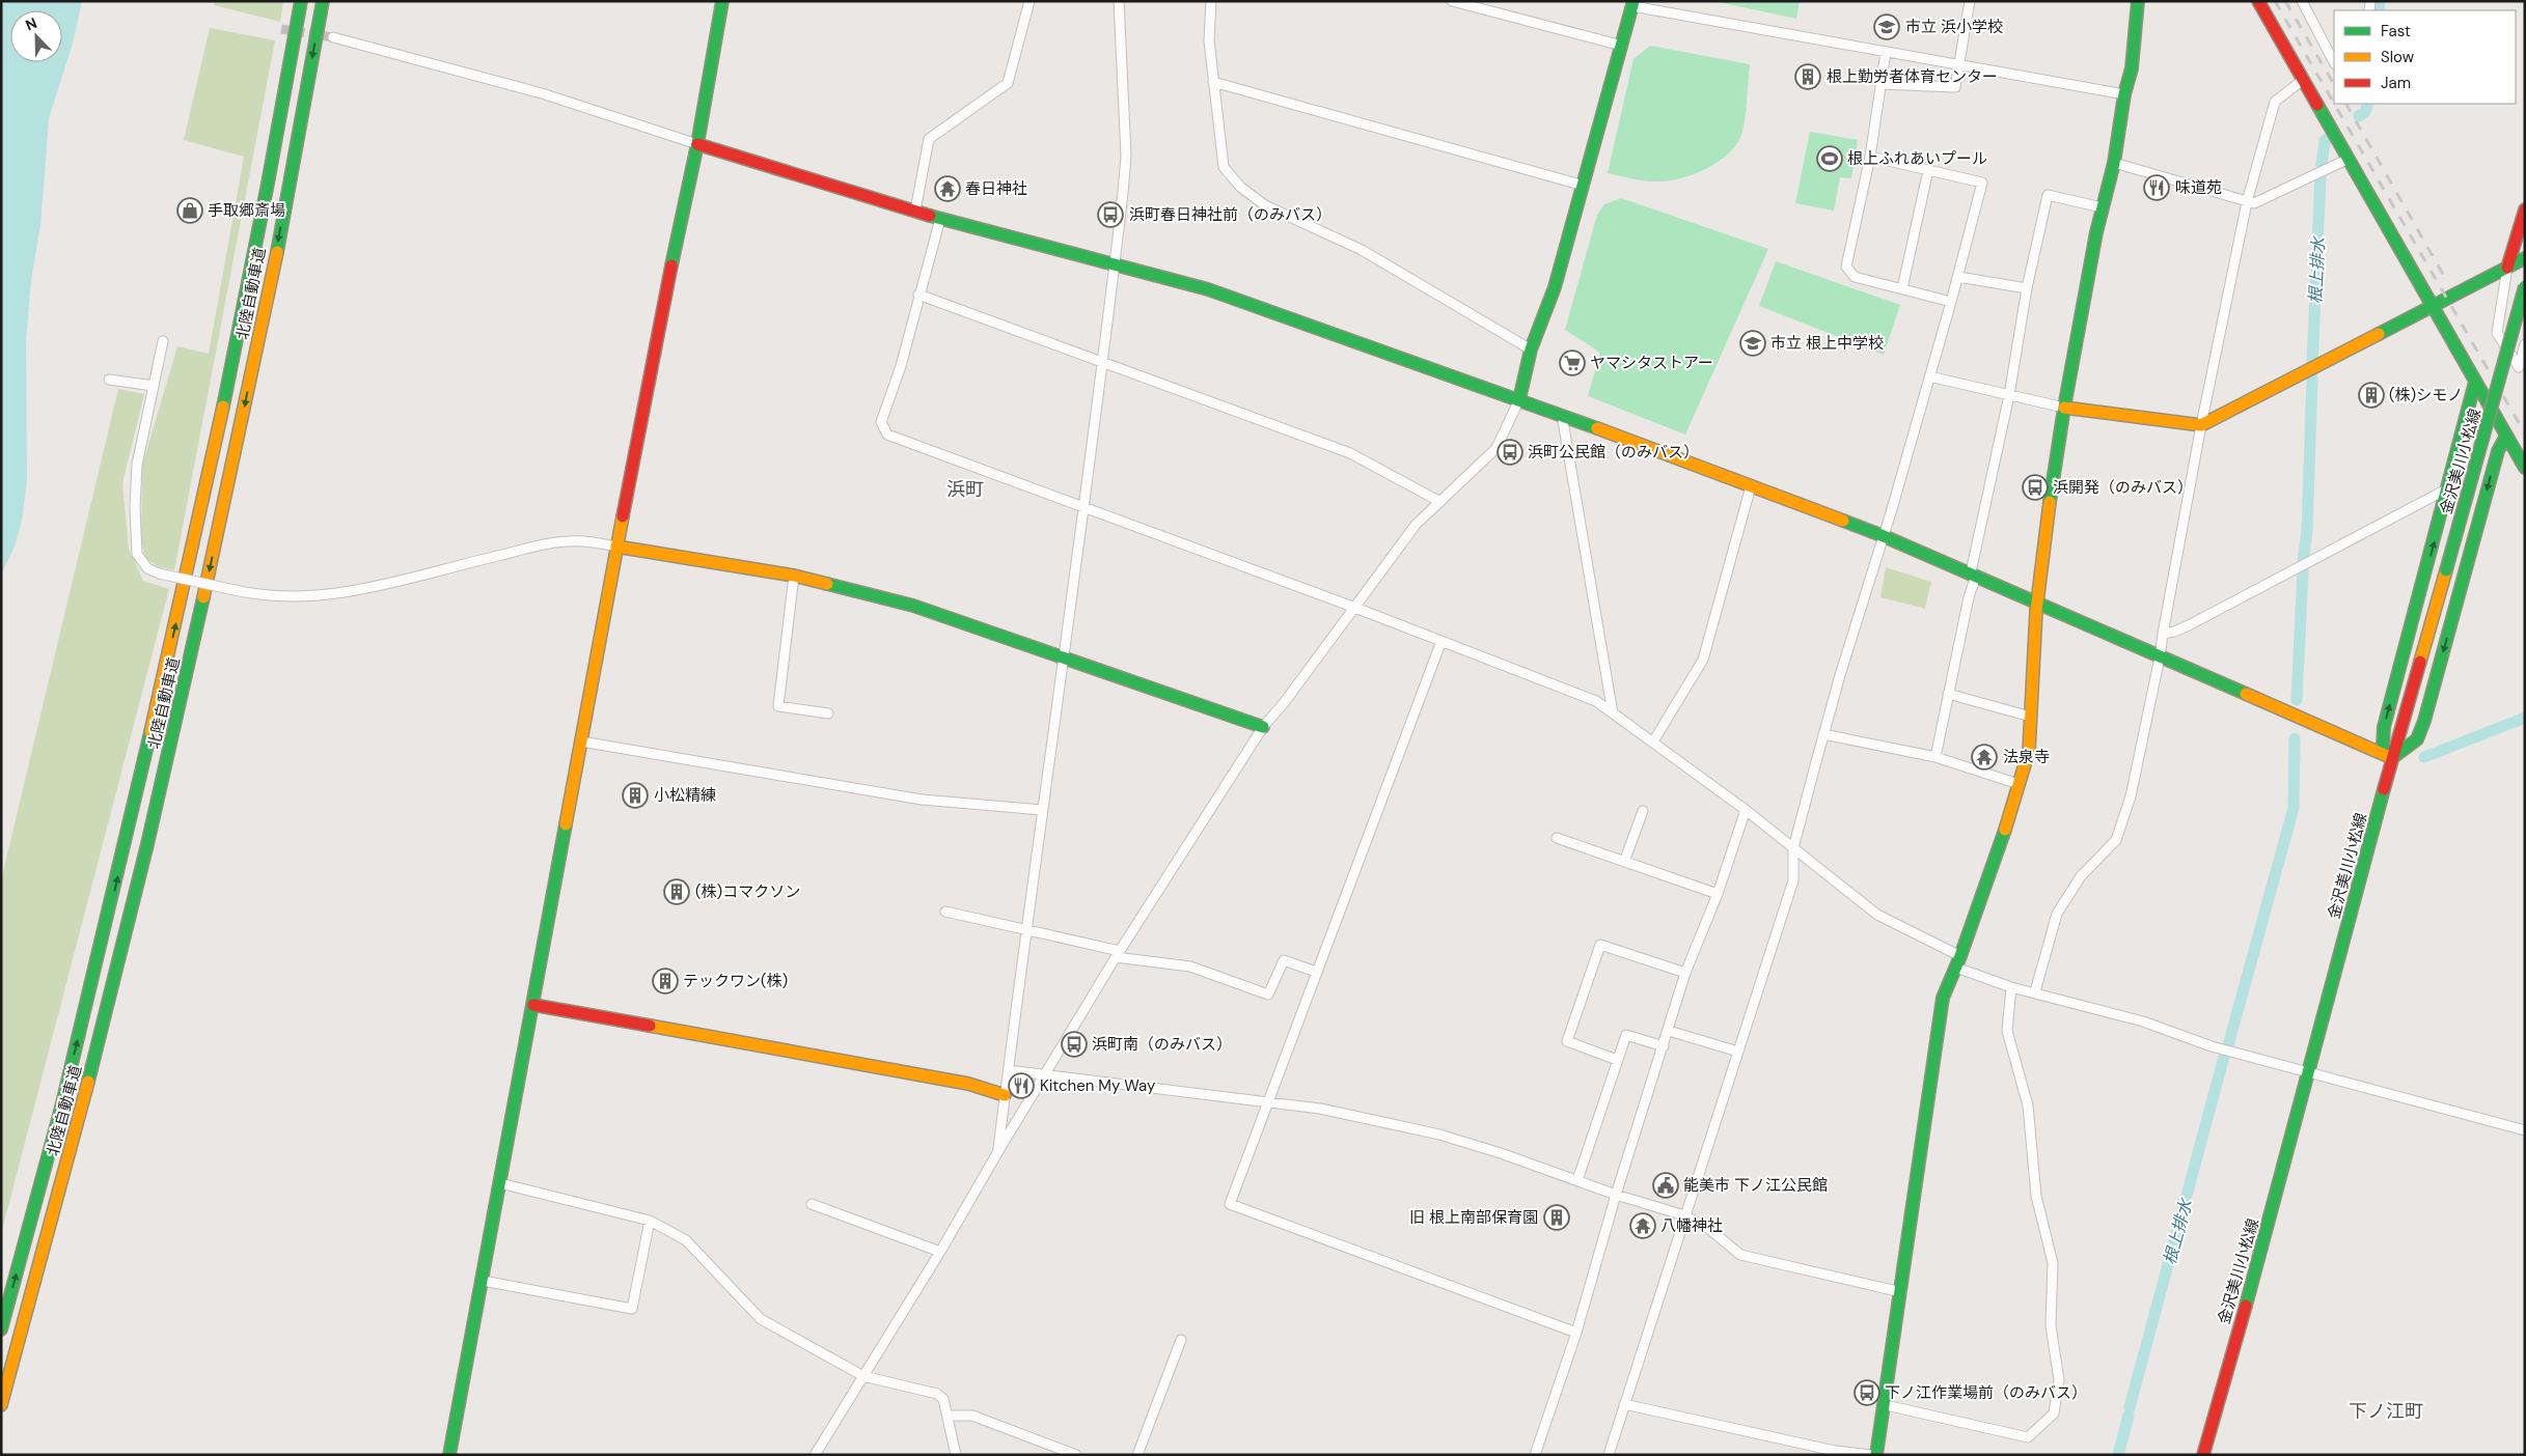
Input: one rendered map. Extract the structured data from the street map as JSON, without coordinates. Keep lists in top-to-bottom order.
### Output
{
  "streets": {
    "main road": ["北陸自動車道", "金沢美川小松線"]
  },
  "districts": ["浜町", "下ノ江町"],
  "water": ["根上排水"],
  "places": {
    "school or university": ["市立 浜小学校", "市立 根上中学校"],
    "building": [
      "根上勤労者体育センター",
      "(株)シモノ",
      "小松精練",
      "(株)コマクソン",
      "テックワン(株)",
      "旧 根上南部保育園"
    ],
    "sports": ["根上ふれあいプール"],
    "restaurant": ["味道苑", "Kitchen My Way"],
    "temple": ["春日神社", "法泉寺", "八幡神社"],
    "shop": ["手取郷斎場"],
    "bus stop": [
      "浜町春日神社前（のみバス）",
      "浜町公民館（のみバス）",
      "浜開発（のみバス）",
      "浜町南（のみバス）",
      "下ノ江作業場前（のみバス）"
    ],
    "supermarket": ["ヤマシタストアー"],
    "public building": ["能美市 下ノ江公民館"]
  },
  "legend": ["Fast", "Slow", "Jam"],
  "north": "top left"
}
